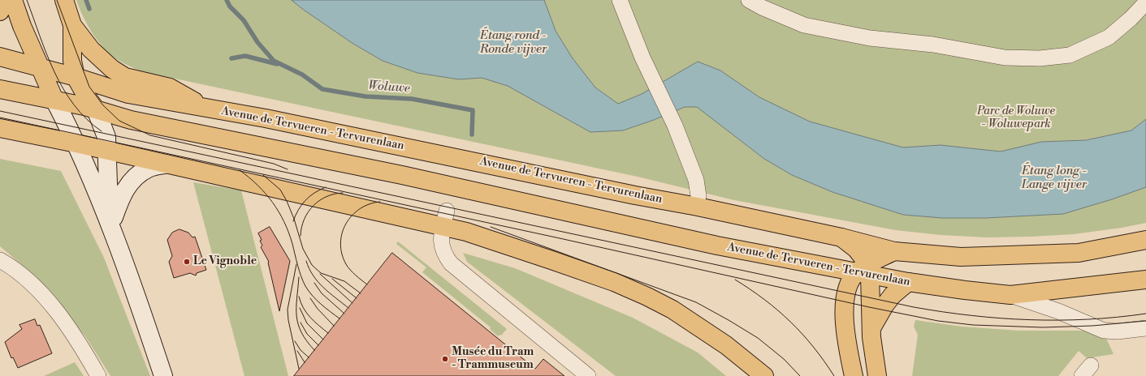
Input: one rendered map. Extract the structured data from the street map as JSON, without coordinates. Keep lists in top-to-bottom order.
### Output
{
  "streets": {
    "main road": ["Avenue de Tervueren - Tervurenlaan"]
  },
  "water": ["Étang rond - Ronde vijver", "Woluwe", "Étang long - Lange vijver"],
  "parks": ["Parc de Woluwe - Woluwepark"],
  "places": ["Le Vignoble", "Musée du Tram - Trammuseum"]
}
